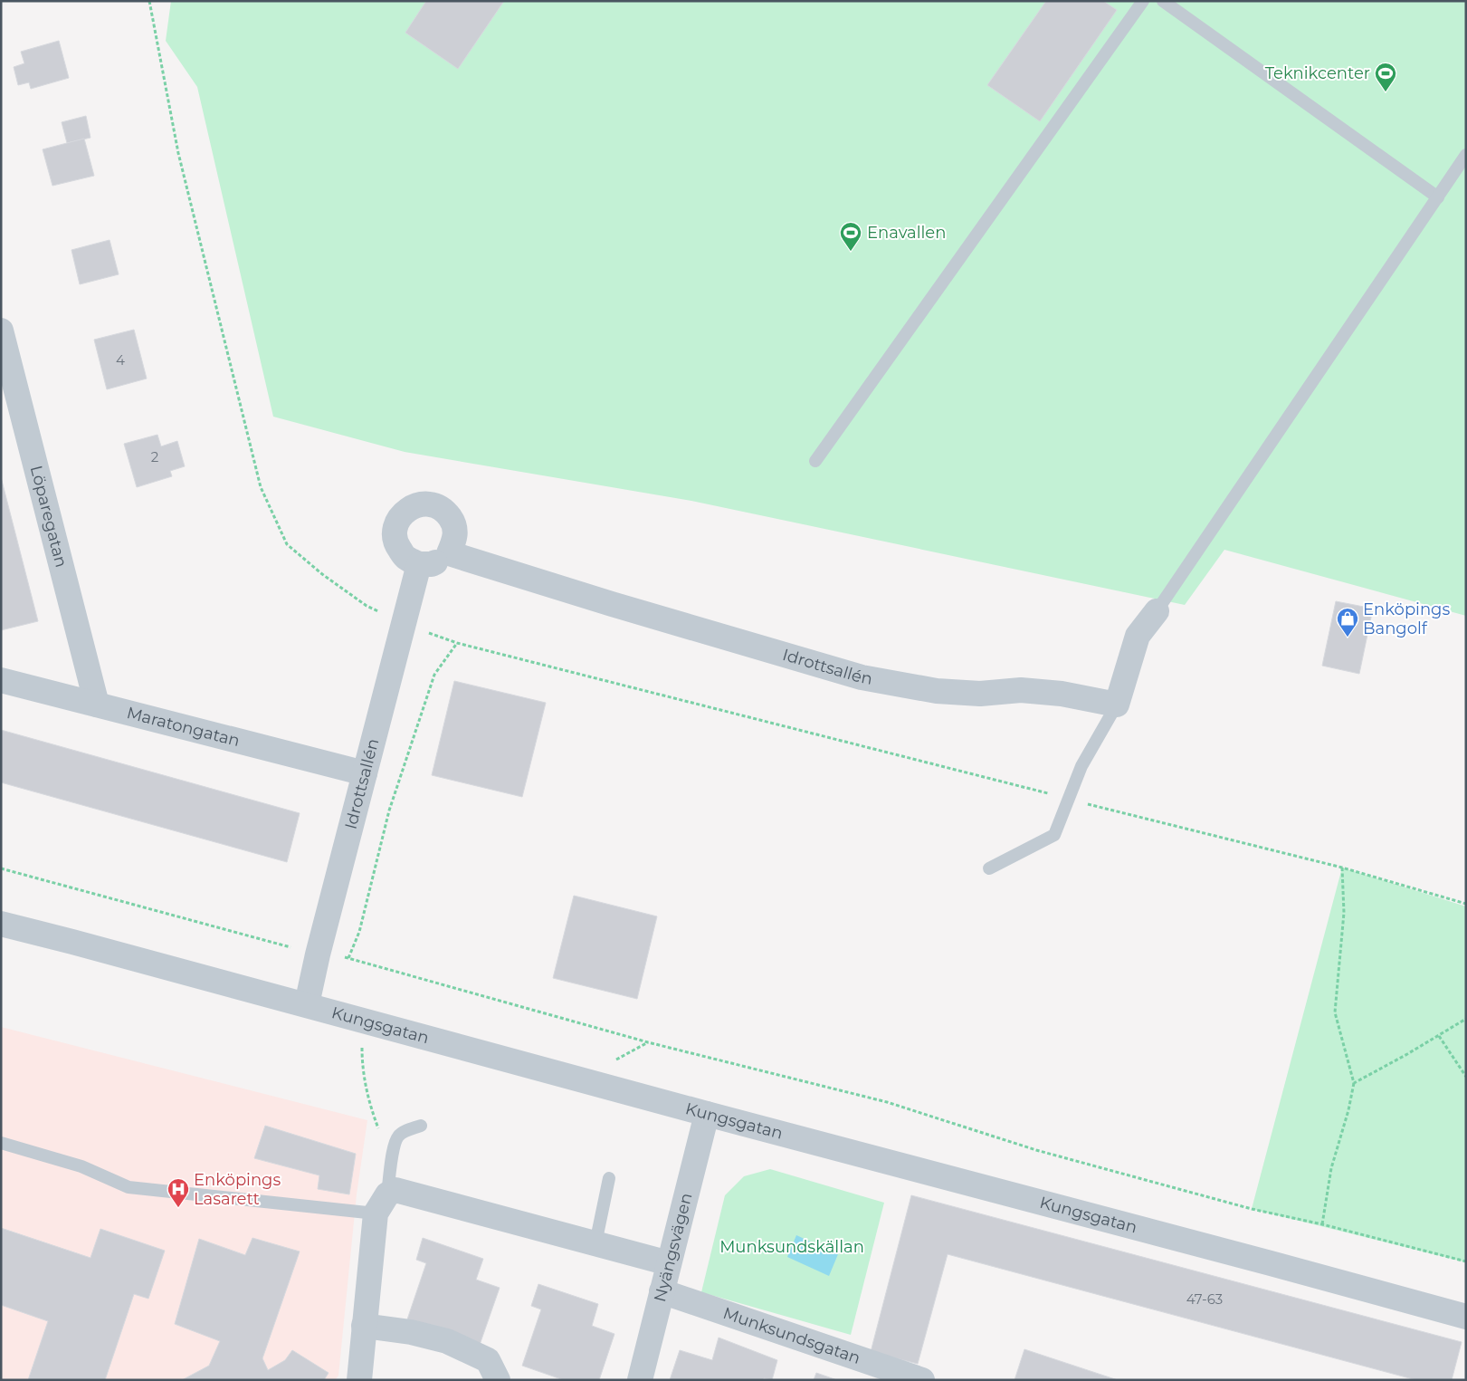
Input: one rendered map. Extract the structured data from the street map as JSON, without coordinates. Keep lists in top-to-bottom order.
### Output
{
  "streets": {
    "street": [
      "Löparegatan",
      "Idrottsallén",
      "Maratongatan",
      "Kungsgatan",
      "Nyängsvägen",
      "Munksundsgatan"
    ]
  },
  "crossings": [
    ["Löparegatan", "Maratongatan"],
    ["Idrottsallén", "Maratongatan"],
    ["Idrottsallén", "Kungsgatan"],
    ["Kungsgatan", "Nyängsvägen"],
    ["Nyängsvägen", "Munksundsgatan"]
  ],
  "parks": ["Munksundskällan"],
  "places": {
    "sports": ["Teknikcenter", "Enavallen"],
    "shop": ["Enköpings Bangolf"],
    "hospital": ["Enköpings Lasarett"]
  },
  "house_numbers": ["4", "2", "47-63"]
}
